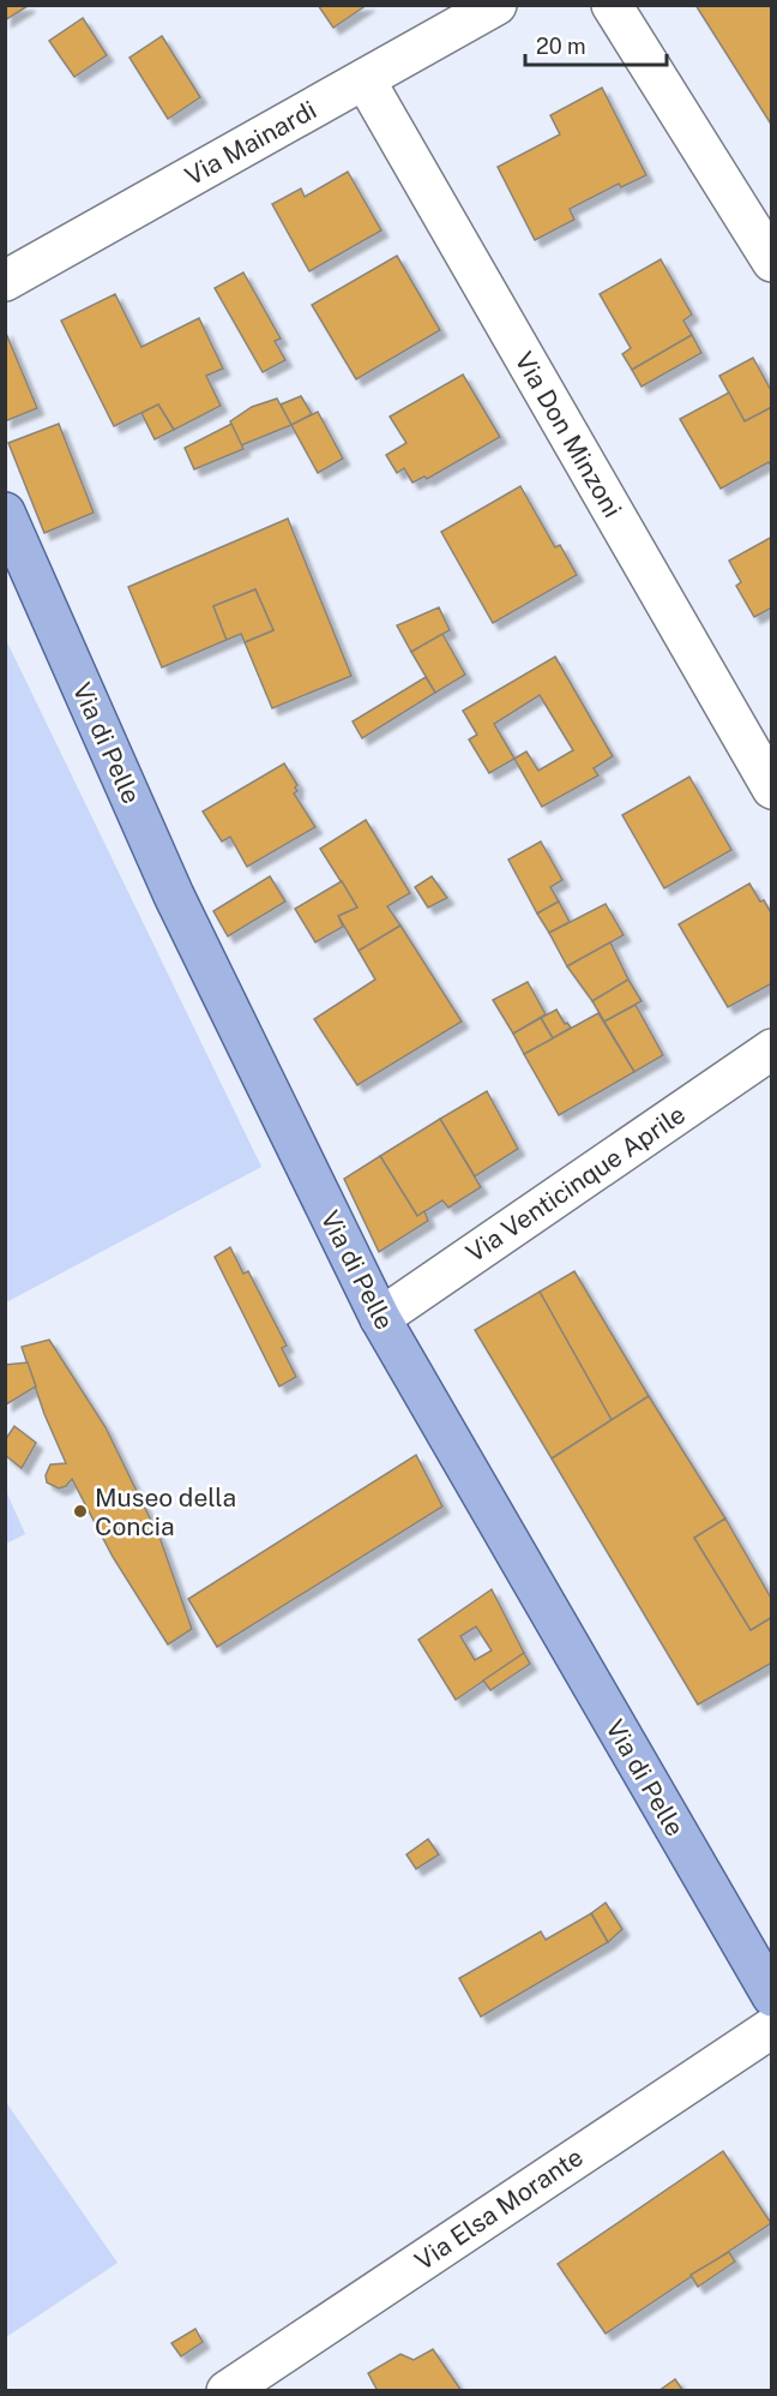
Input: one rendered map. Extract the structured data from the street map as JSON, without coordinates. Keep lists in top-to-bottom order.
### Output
{
  "streets": {
    "main road": ["Via di Pelle"],
    "street": [
      "Via Mainardi",
      "Via Don Minzoni",
      "Via Venticinque Aprile",
      "Via Elsa Morante"
    ]
  },
  "crossings": [
    ["Via Mainardi", "Via Don Minzoni"],
    ["Via di Pelle", "Via Venticinque Aprile"]
  ],
  "places": ["Museo della Concia"],
  "scale_bar": "20 m"
}
